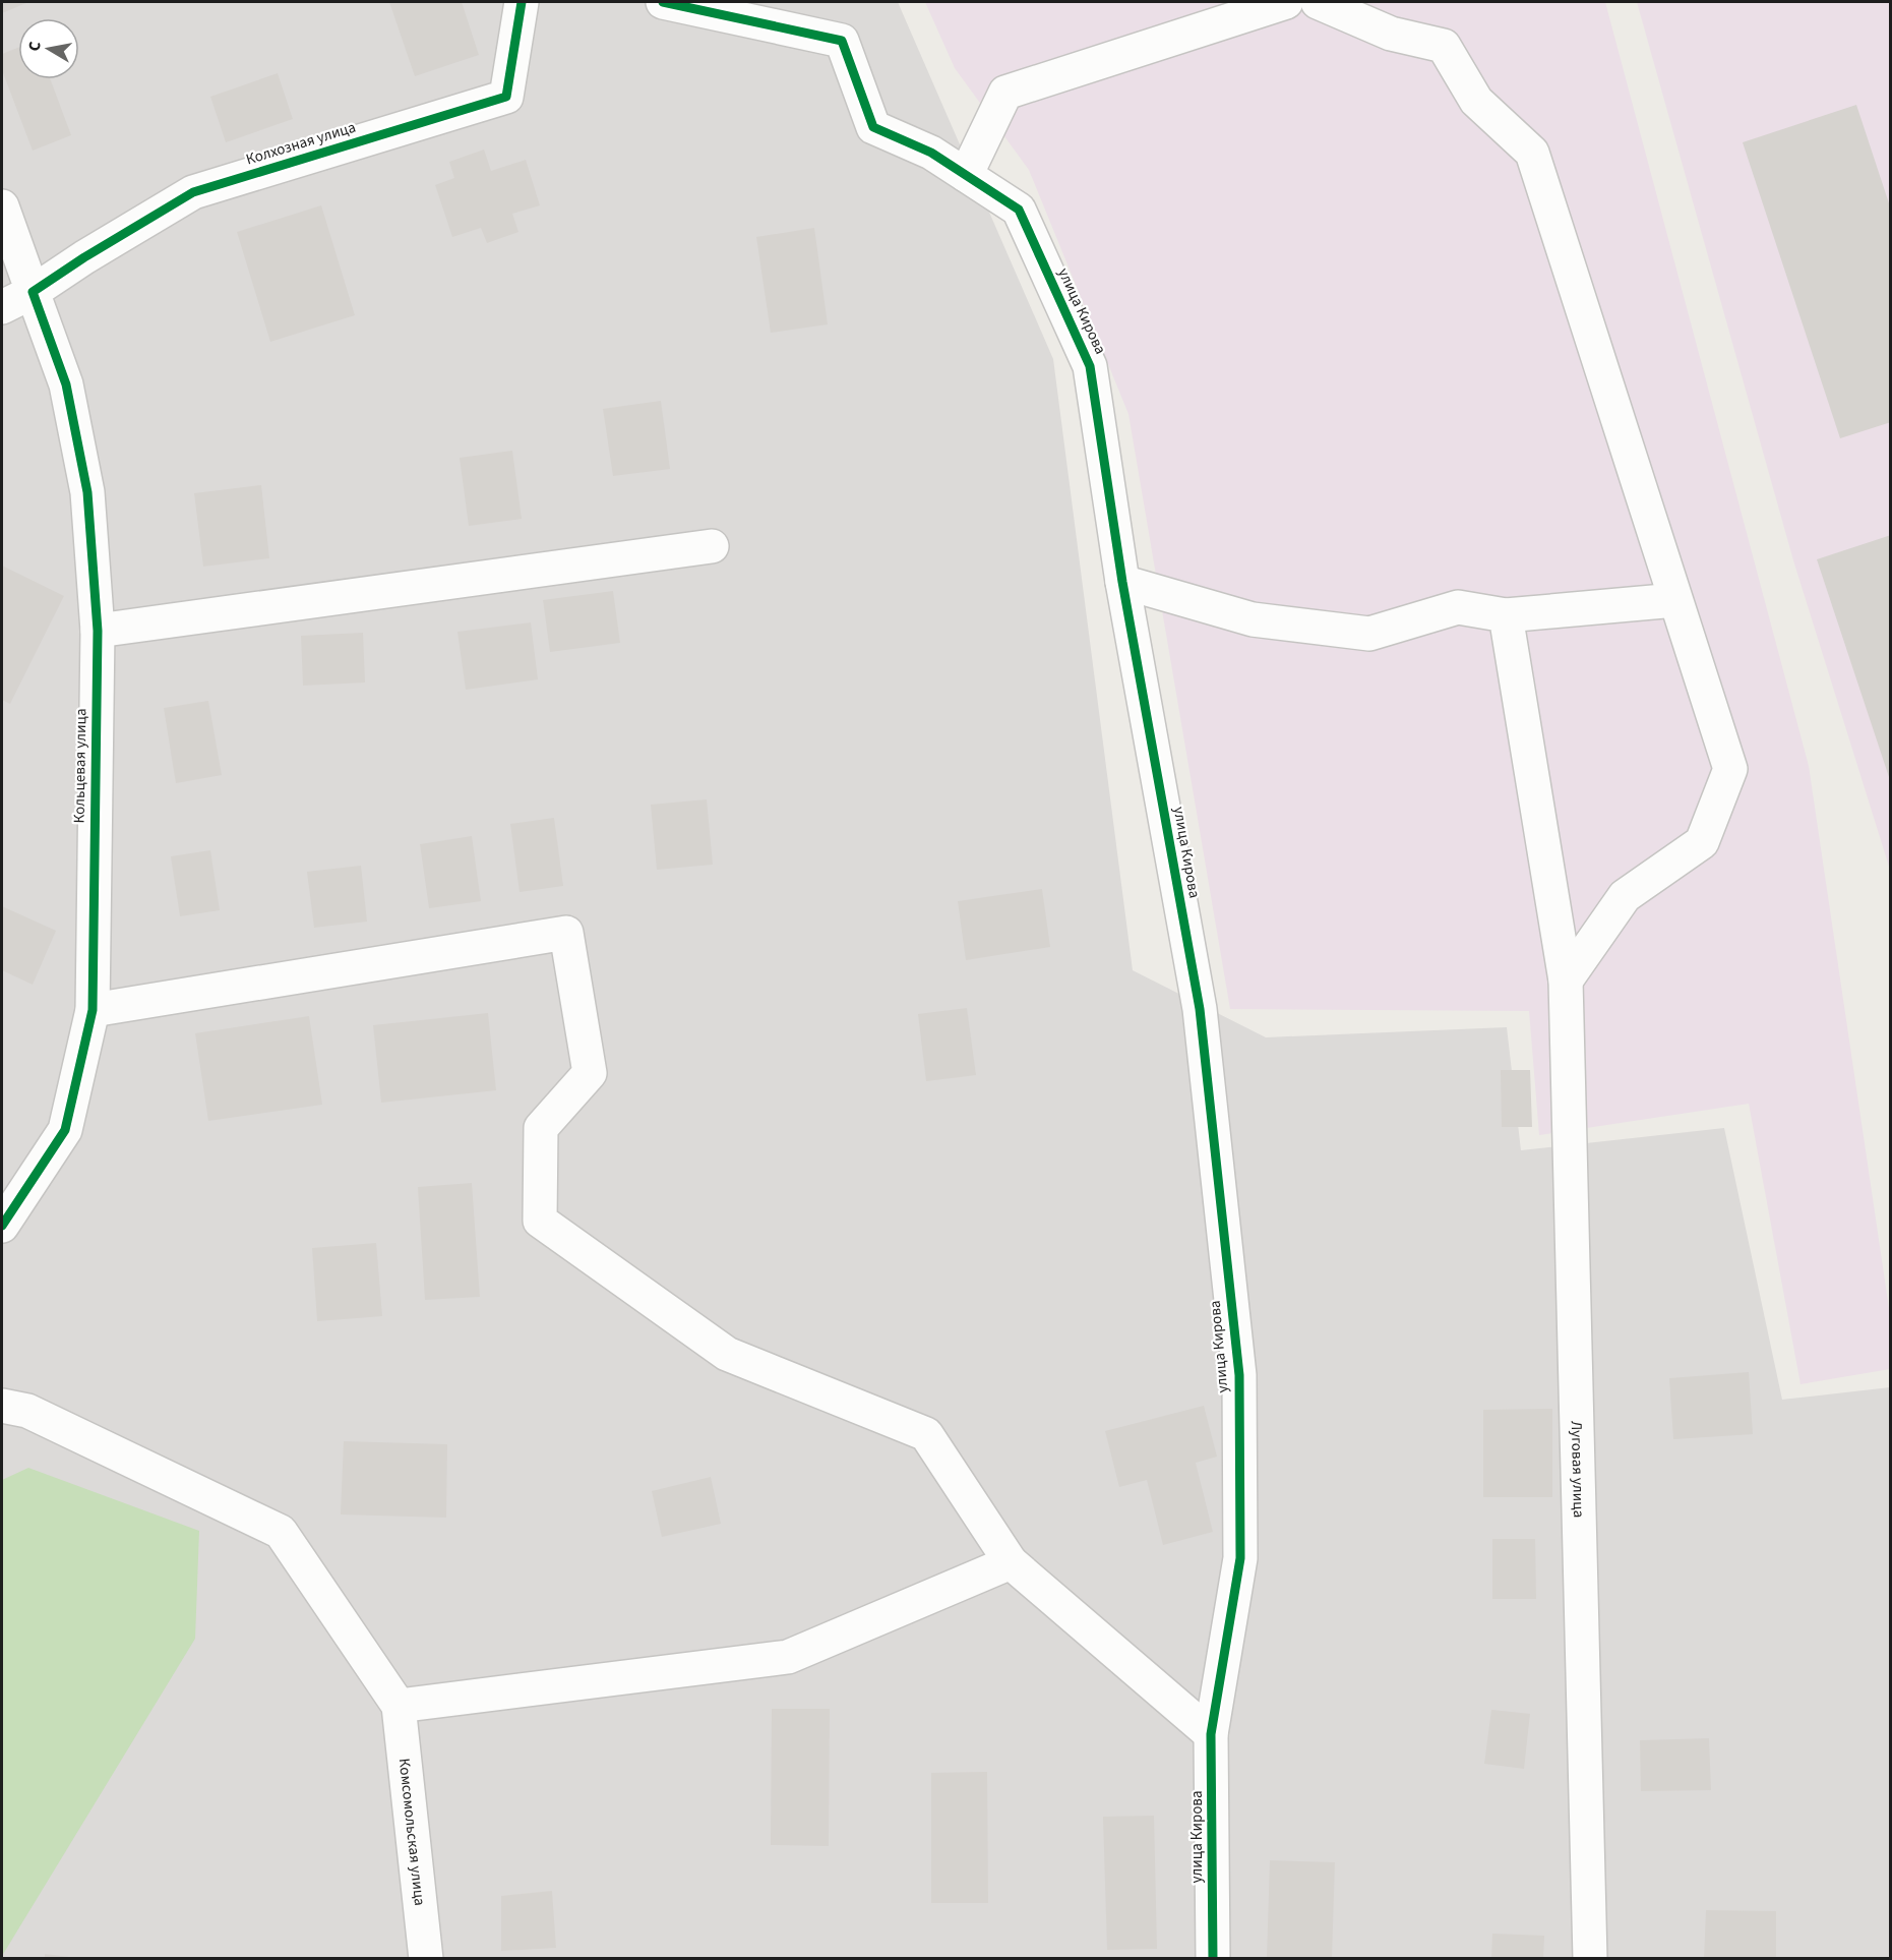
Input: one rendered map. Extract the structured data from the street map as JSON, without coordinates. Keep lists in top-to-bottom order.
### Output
{
  "streets": {
    "street": [
      "Колхозная улица",
      "улица Кирова",
      "Кольцевая улица",
      "Луговая улица",
      "Комсомольская улица"
    ]
  },
  "crossings": [
    ["Колхозная улица", "Кольцевая улица"]
  ],
  "north": "left"
}
